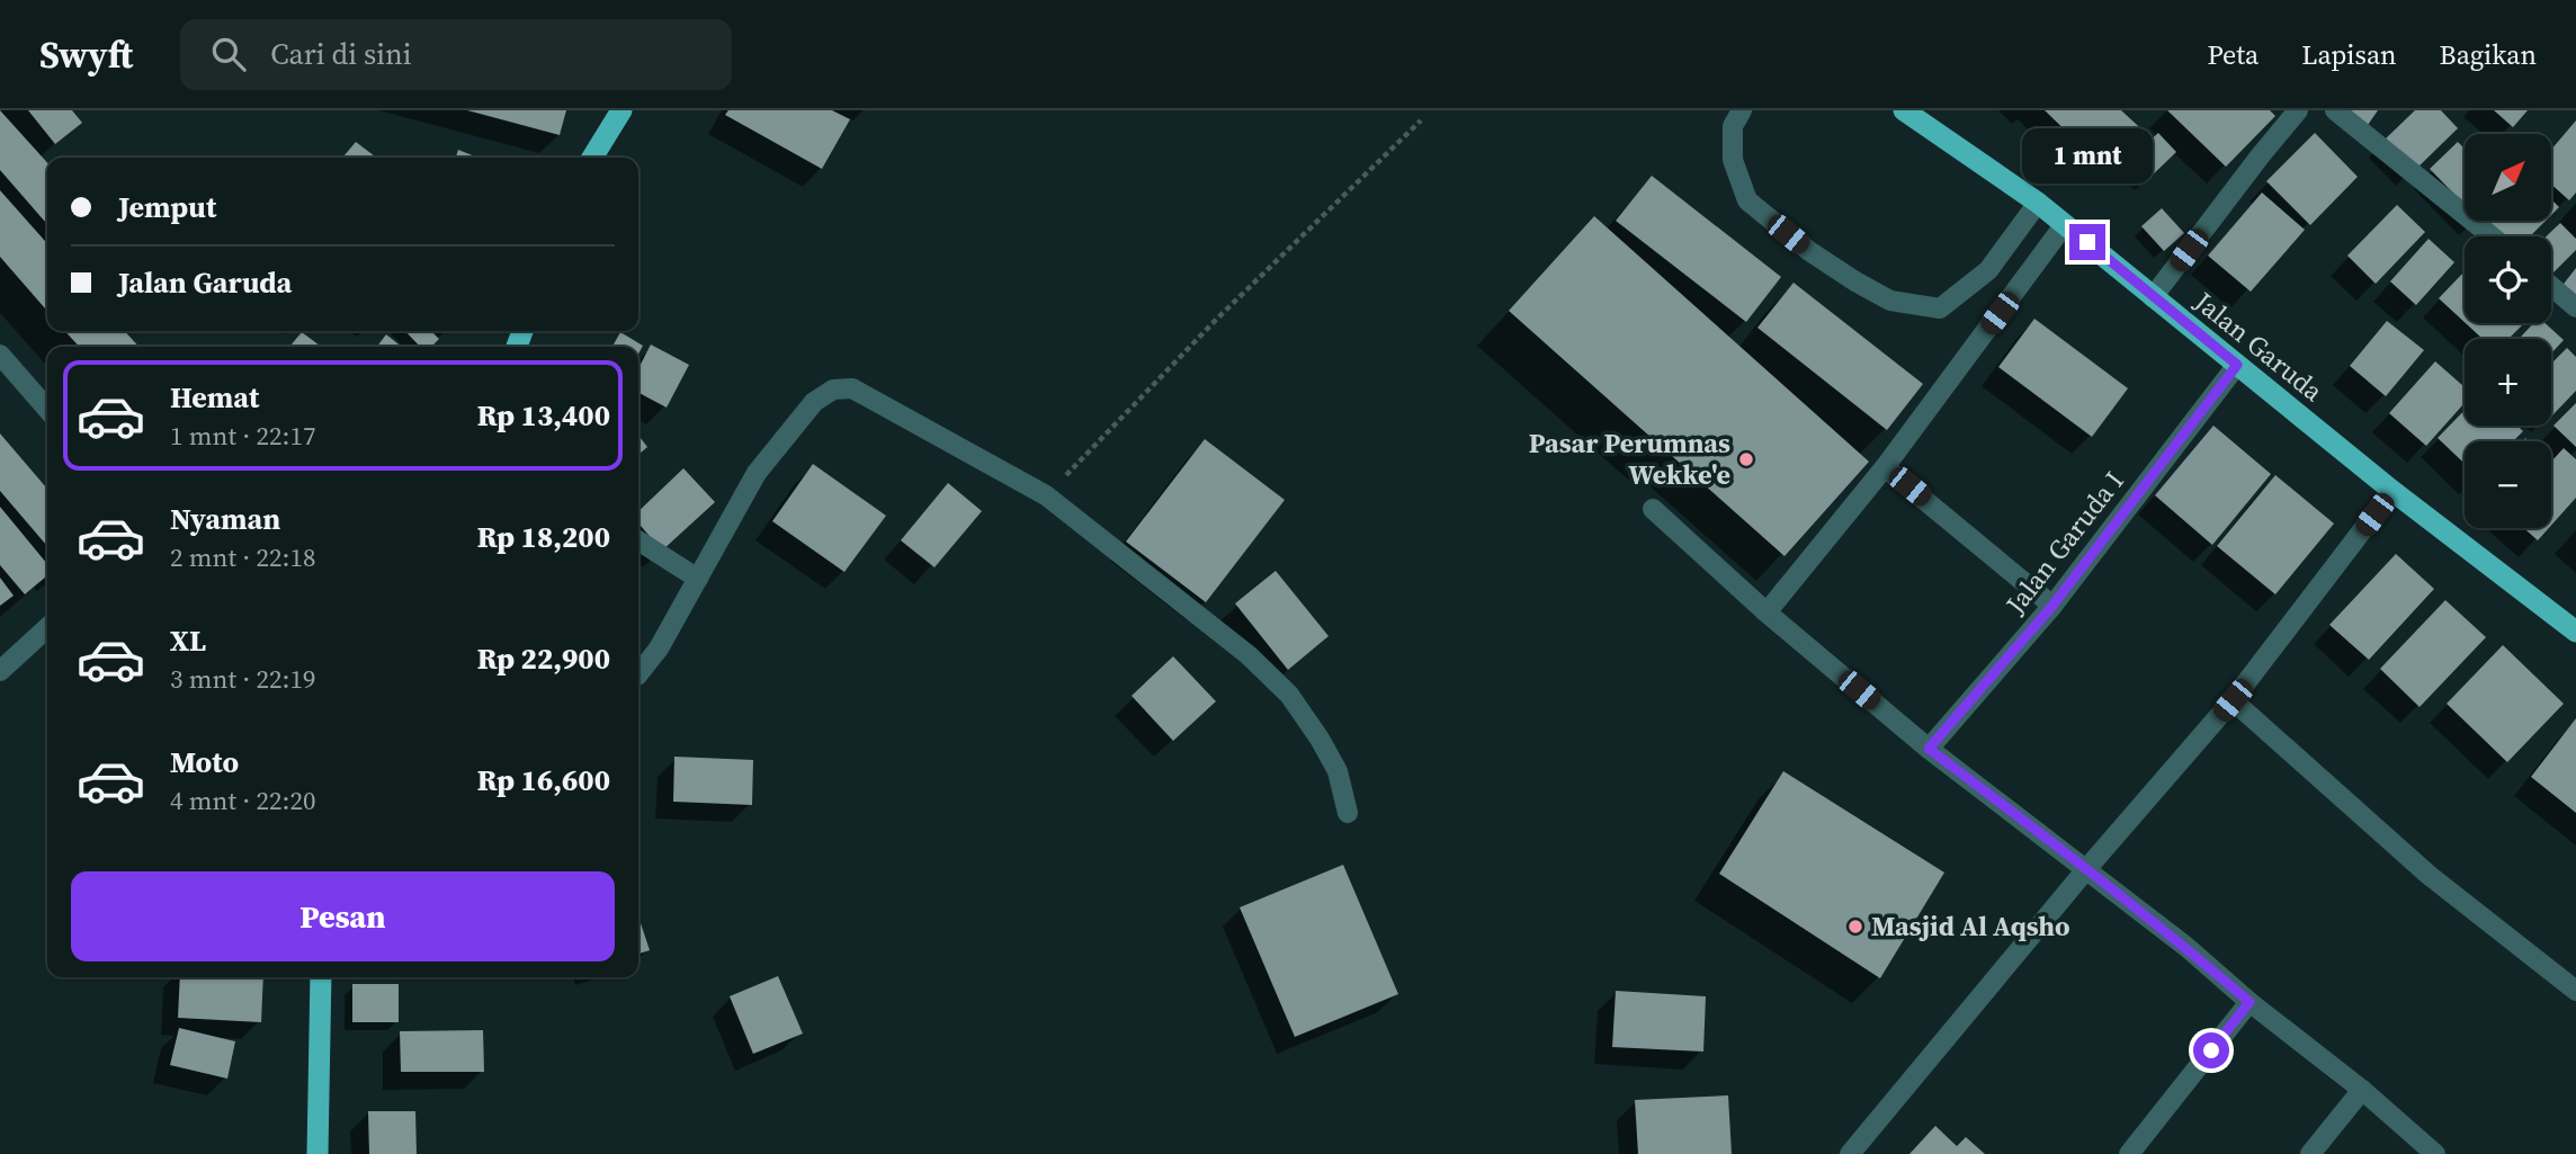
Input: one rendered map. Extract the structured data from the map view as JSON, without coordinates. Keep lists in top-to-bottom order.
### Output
{
  "streets": {
    "highway": ["Jalan Garuda"],
    "street": ["Jalan Garuda I"]
  },
  "crossings": [
    ["Jalan Garuda", "Jalan Garuda I"]
  ],
  "places": ["Pasar Perumnas Wekke'e", "Masjid Al Aqsho"],
  "north": "top right",
  "page": {
    "header": "Swyft",
    "search": "Cari di sini",
    "nav": ["Peta", "Lapisan", "Bagikan"],
    "bubble": "1 mnt",
    "map_buttons": ["+", "−"],
    "banner": ["Jemput", "Jalan Garuda"],
    "list": [
      {
        "name": "Hemat",
        "note": "1 mnt · 22:17",
        "value": "Rp 13,400"
      },
      {
        "name": "Nyaman",
        "note": "2 mnt · 22:18",
        "value": "Rp 18,200"
      },
      {
        "name": "XL",
        "note": "3 mnt · 22:19",
        "value": "Rp 22,900"
      },
      {
        "name": "Moto",
        "note": "4 mnt · 22:20",
        "value": "Rp 16,600"
      }
    ],
    "buttons": "Pesan"
  }
}
